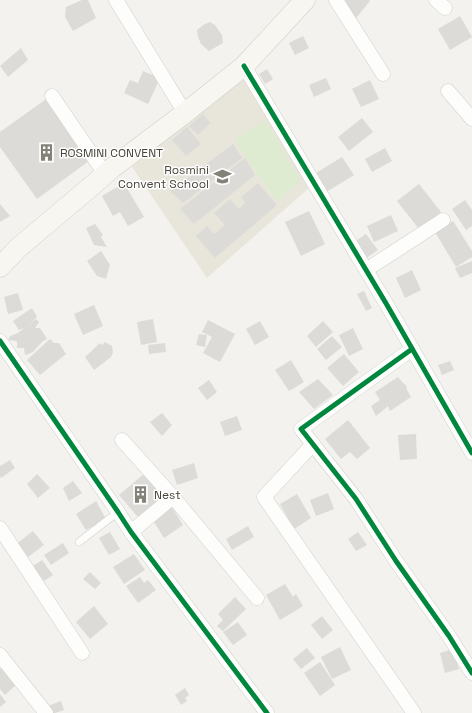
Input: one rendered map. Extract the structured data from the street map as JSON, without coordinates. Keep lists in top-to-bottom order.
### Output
{
  "places": {
    "building": ["ROSMINI CONVENT", "Nest"],
    "school or university": ["Rosmini Convent School"]
  }
}
